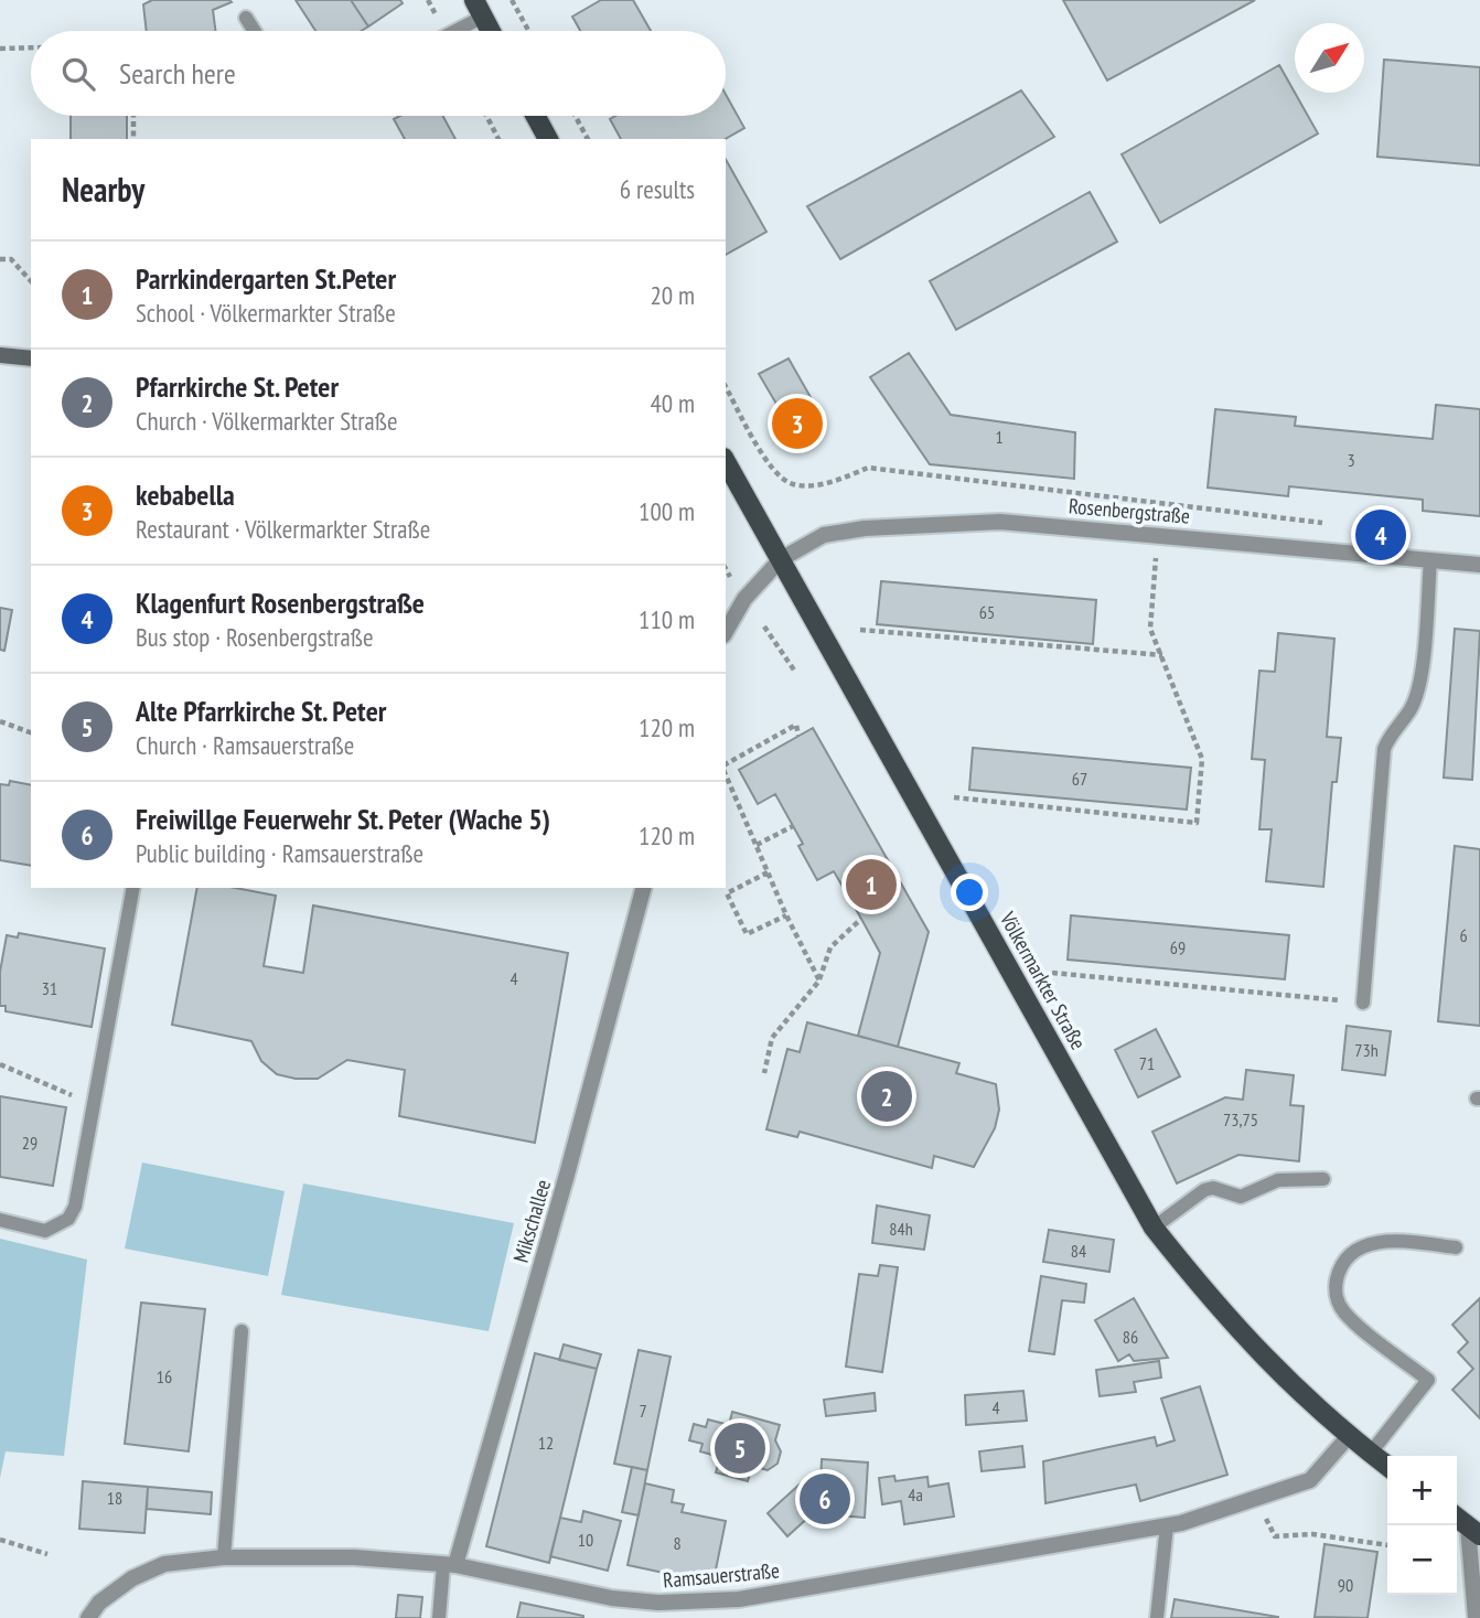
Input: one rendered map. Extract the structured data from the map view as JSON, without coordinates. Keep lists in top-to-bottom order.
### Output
{
  "streets": {
    "main road": ["Völkermarkter Straße"],
    "street": ["Rosenbergstraße", "Mikschallee", "Ramsauerstraße"]
  },
  "crossings": [
    ["Rosenbergstraße", "Völkermarkter Straße"],
    ["Völkermarkter Straße", "Ramsauerstraße"],
    ["Mikschallee", "Ramsauerstraße"]
  ],
  "house_numbers": [
    "1",
    "3",
    "65",
    "67",
    "6",
    "69",
    "4",
    "31",
    "73h",
    "71",
    "73,75",
    "29",
    "84h",
    "84",
    "86",
    "16",
    "4",
    "7",
    "12",
    "4a",
    "18",
    "10",
    "8",
    "90"
  ],
  "north": "top right",
  "page": {
    "search": "Search here",
    "heading": ["Nearby", "6 results"],
    "list": [
      {
        "mark": "1",
        "name": "Parrkindergarten St.Peter",
        "note": "School · Völkermarkter Straße",
        "value": "20 m"
      },
      {
        "mark": "2",
        "name": "Pfarrkirche St. Peter",
        "note": "Church · Völkermarkter Straße",
        "value": "40 m"
      },
      {
        "mark": "3",
        "name": "kebabella",
        "note": "Restaurant · Völkermarkter Straße",
        "value": "100 m"
      },
      {
        "mark": "4",
        "name": "Klagenfurt Rosenbergstraße",
        "note": "Bus stop · Rosenbergstraße",
        "value": "110 m"
      },
      {
        "mark": "5",
        "name": "Alte Pfarrkirche St. Peter",
        "note": "Church · Ramsauerstraße",
        "value": "120 m"
      },
      {
        "mark": "6",
        "name": "Freiwillge Feuerwehr St. Peter (Wache 5)",
        "note": "Public building · Ramsauerstraße",
        "value": "120 m"
      }
    ],
    "pins": [
      "3",
      "4",
      "1",
      "2",
      "5",
      "6"
    ],
    "map_buttons": ["+", "−"]
  }
}
